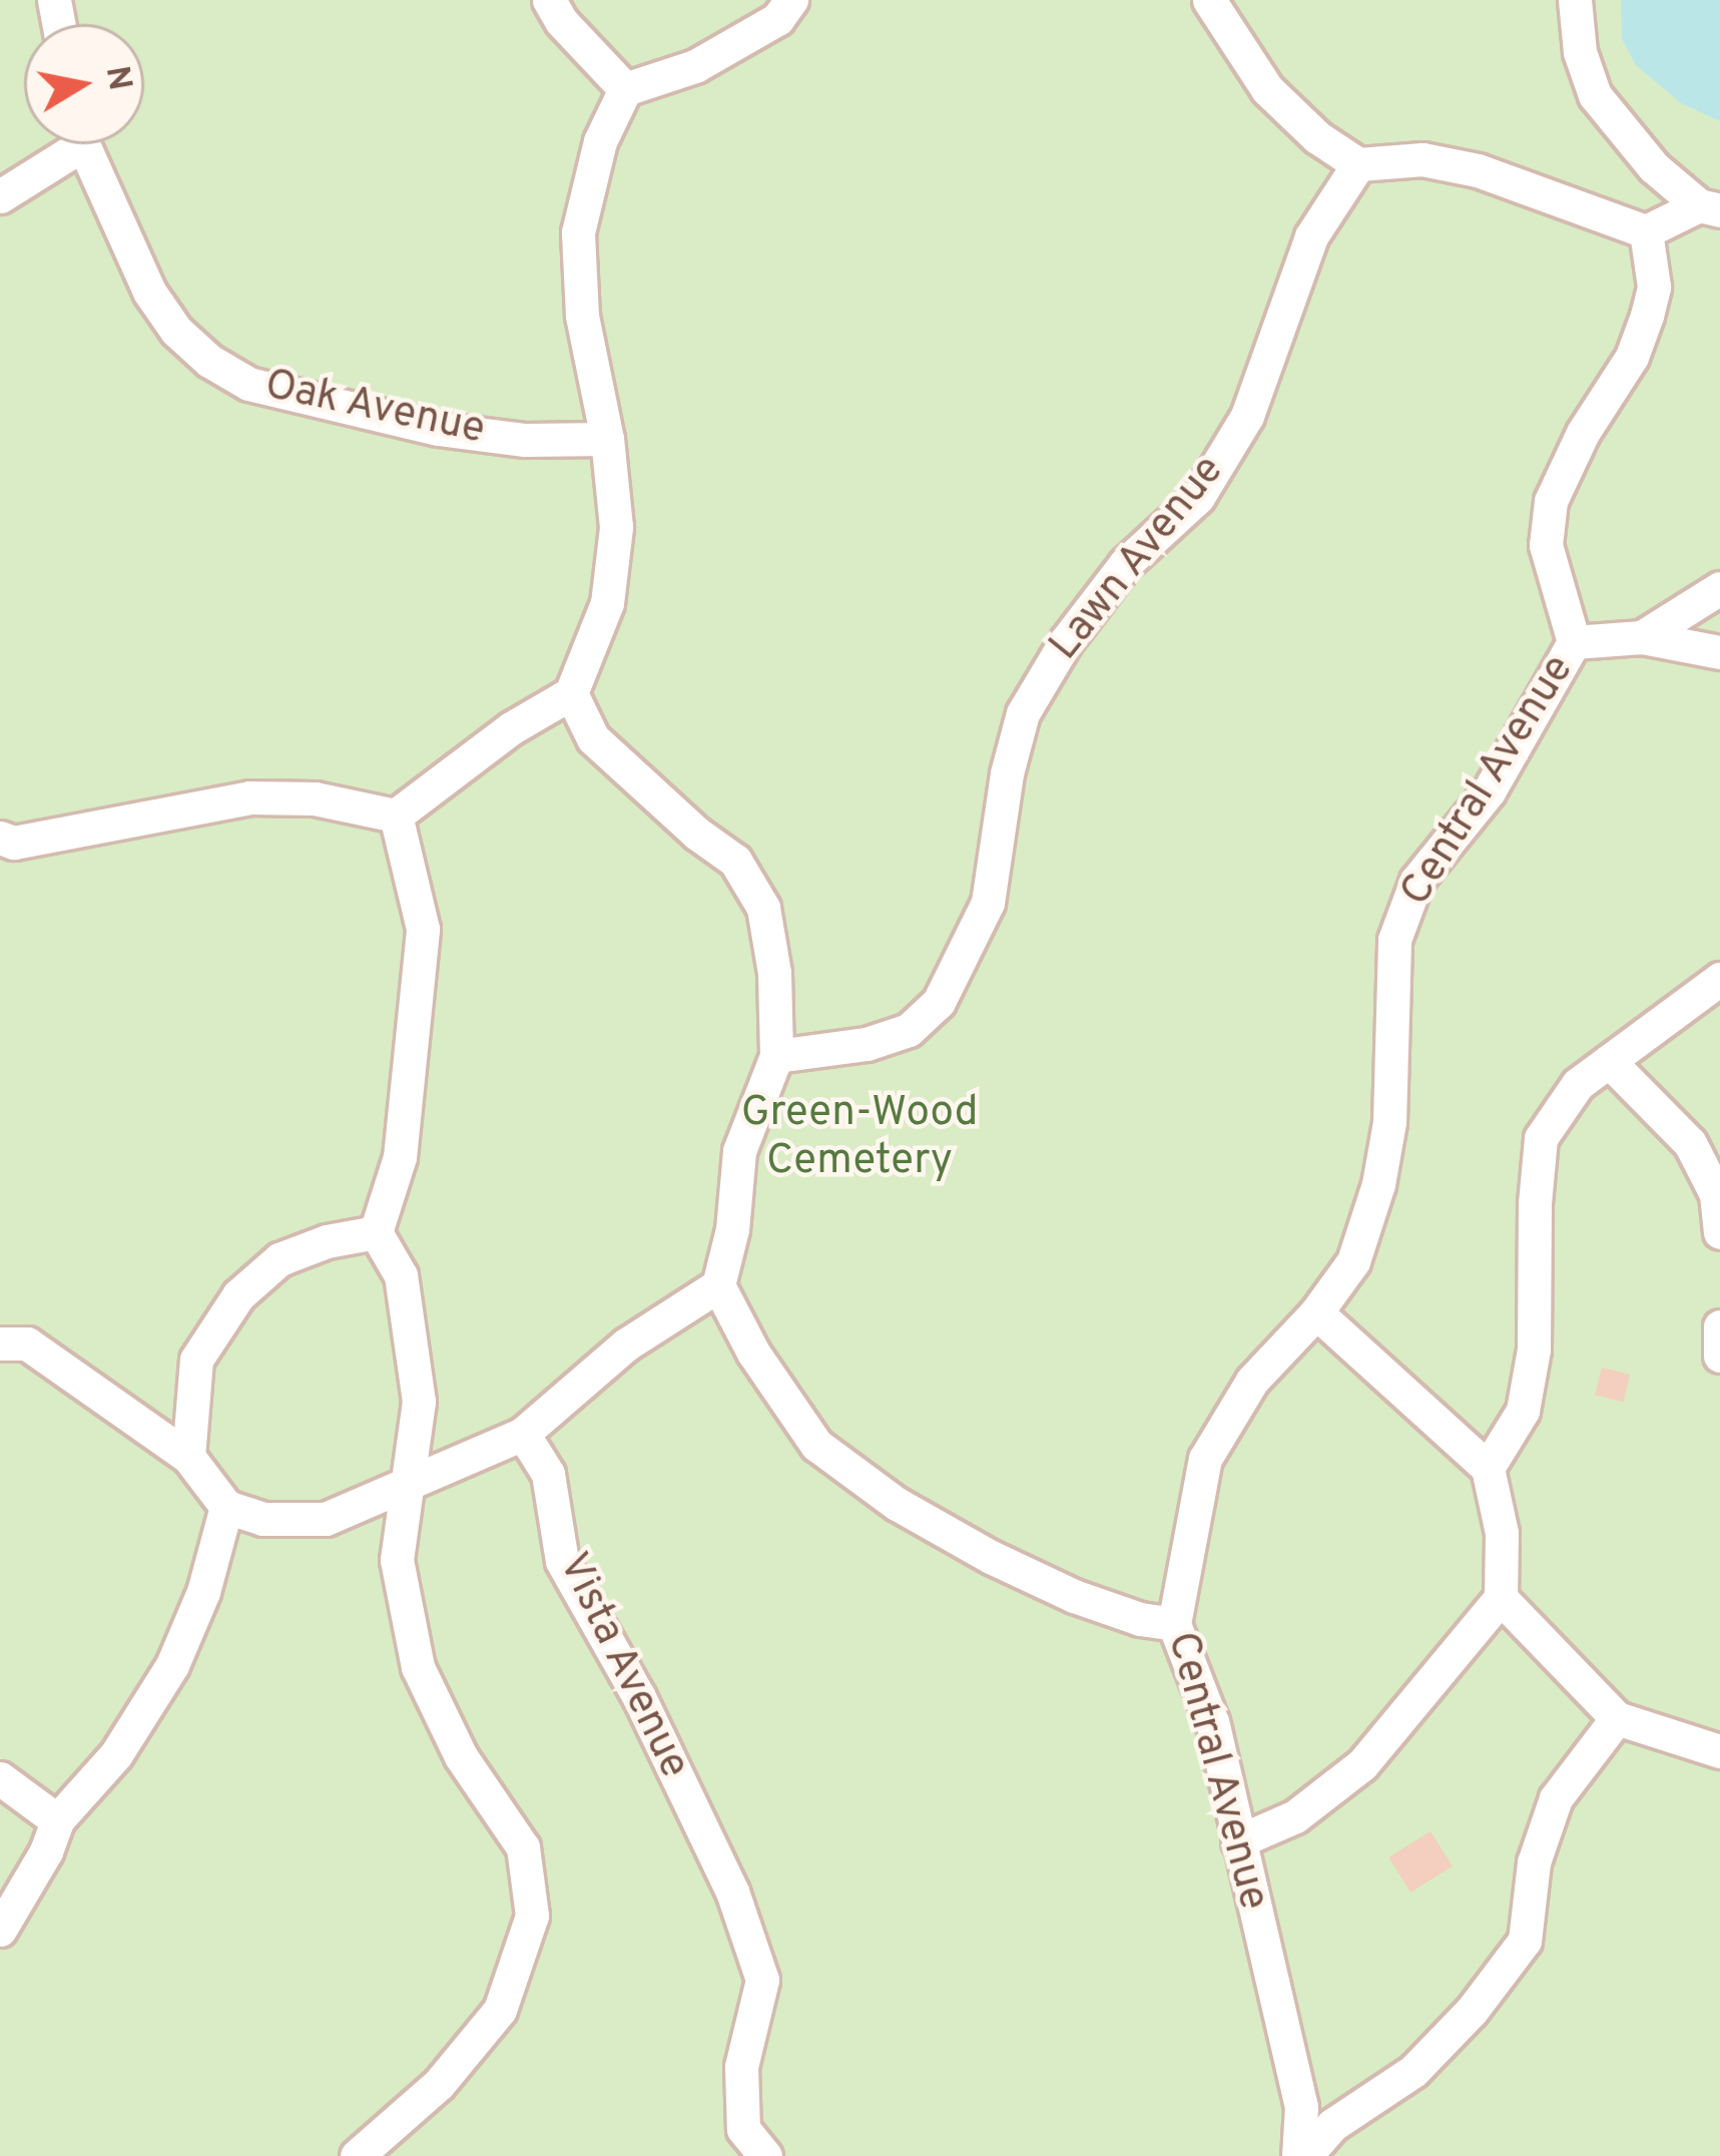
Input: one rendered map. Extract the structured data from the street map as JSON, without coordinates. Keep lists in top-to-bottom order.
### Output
{
  "streets": {
    "lane": [
      "Oak Avenue",
      "Lawn Avenue",
      "Central Avenue",
      "Vista Avenue"
    ]
  },
  "parks": ["Green-Wood Cemetery"],
  "north": "right"
}
